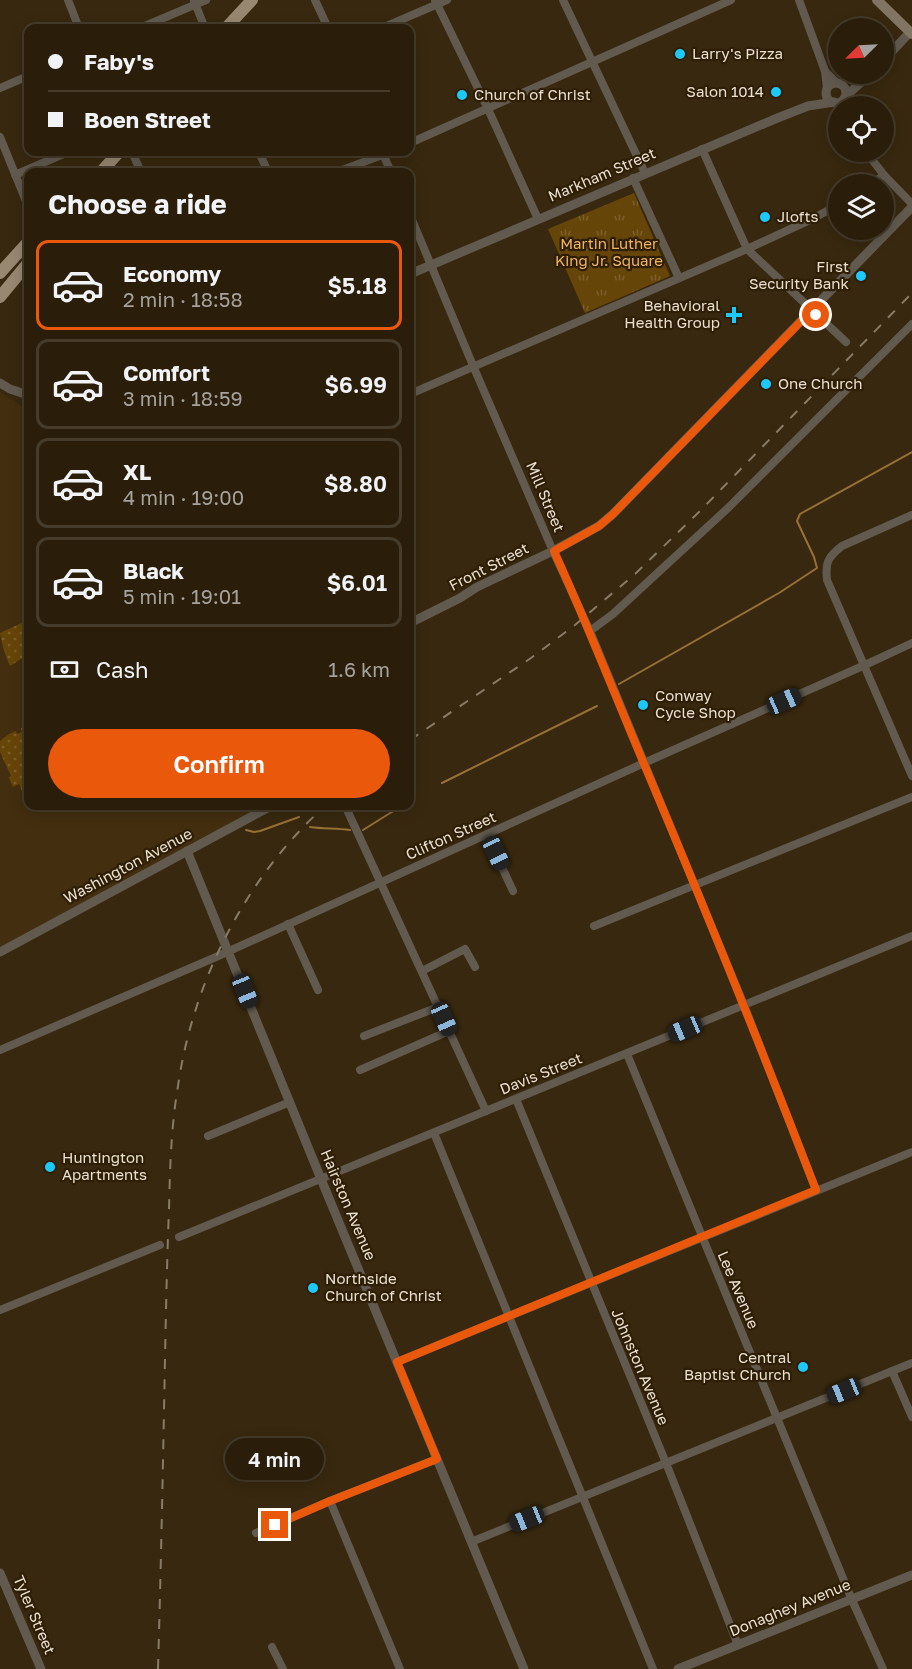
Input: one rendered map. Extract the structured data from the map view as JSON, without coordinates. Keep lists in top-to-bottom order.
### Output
{
  "streets": {
    "street": [
      "Markham Street",
      "Mill Street",
      "Front Street",
      "Clifton Street",
      "Washington Avenue",
      "Davis Street",
      "Hairston Avenue",
      "Lee Avenue",
      "Johnston Avenue",
      "Donaghey Avenue",
      "Tyler Street"
    ]
  },
  "crossings": [
    ["Markham Street", "Mill Street"],
    ["Mill Street", "Front Street"],
    ["Mill Street", "Clifton Street"],
    ["Mill Street", "Davis Street"],
    ["Clifton Street", "Hairston Avenue"],
    ["Washington Avenue", "Hairston Avenue"],
    ["Davis Street", "Hairston Avenue"],
    ["Davis Street", "Lee Avenue"],
    ["Davis Street", "Johnston Avenue"],
    ["Lee Avenue", "Donaghey Avenue"],
    ["Johnston Avenue", "Donaghey Avenue"]
  ],
  "parks": ["Martin Luther King Jr. Square"],
  "places": {
    "other": [
      "Larry's Pizza",
      "Salon 1014",
      "Church of Christ",
      "Jlofts",
      "First Security Bank",
      "One Church",
      "Conway Cycle Shop",
      "Huntington Apartments",
      "Northside Church of Christ",
      "Central Baptist Church"
    ],
    "health": ["Behavioral Health Group"]
  },
  "north": "bottom left",
  "page": {
    "banner": ["Faby's", "Boen Street"],
    "heading": "Choose a ride",
    "list": [
      {
        "name": "Economy",
        "note": "2 min · 18:58",
        "value": "$5.18"
      },
      {
        "name": "Comfort",
        "note": "3 min · 18:59",
        "value": "$6.99"
      },
      {
        "name": "XL",
        "note": "4 min · 19:00",
        "value": "$8.80"
      },
      {
        "name": "Black",
        "note": "5 min · 19:01",
        "value": "$6.01"
      }
    ],
    "pay": ["Cash", "1.6 km"],
    "buttons": "Confirm",
    "bubble": "4 min"
  }
}
